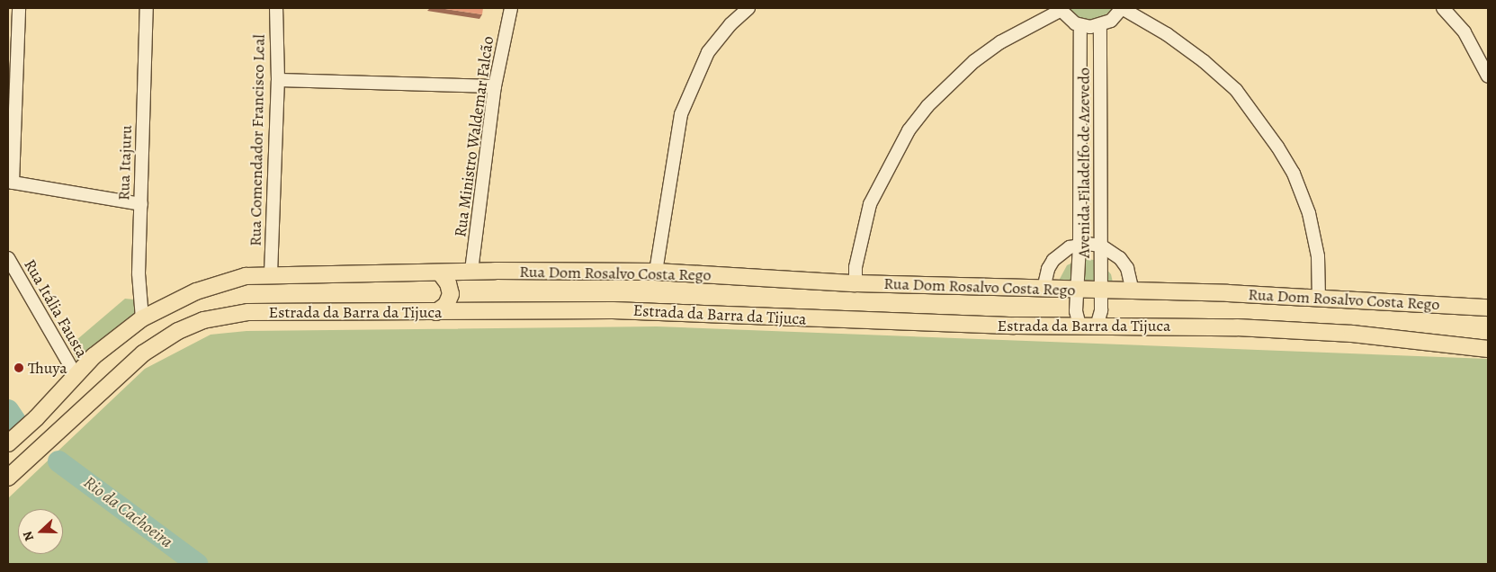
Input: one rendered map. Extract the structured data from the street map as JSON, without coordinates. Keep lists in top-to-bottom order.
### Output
{
  "streets": {
    "main road": ["Rua Dom Rosalvo Costa Rego", "Estrada da Barra da Tijuca"],
    "street": [
      "Rua Ministro Waldemar Falcão",
      "Rua Comendador Francisco Leal",
      "Rua Itajuru",
      "Avenida Filadelfo de Azevedo",
      "Rua Itália Fausta"
    ]
  },
  "crossings": [
    ["Rua Ministro Waldemar Falcão", "Rua Dom Rosalvo Costa Rego"],
    ["Avenida Filadelfo de Azevedo", "Rua Dom Rosalvo Costa Rego"],
    ["Avenida Filadelfo de Azevedo", "Estrada da Barra da Tijuca"]
  ],
  "water": ["Rio da Cachoeira"],
  "places": ["Thuya"],
  "north": "left"
}
